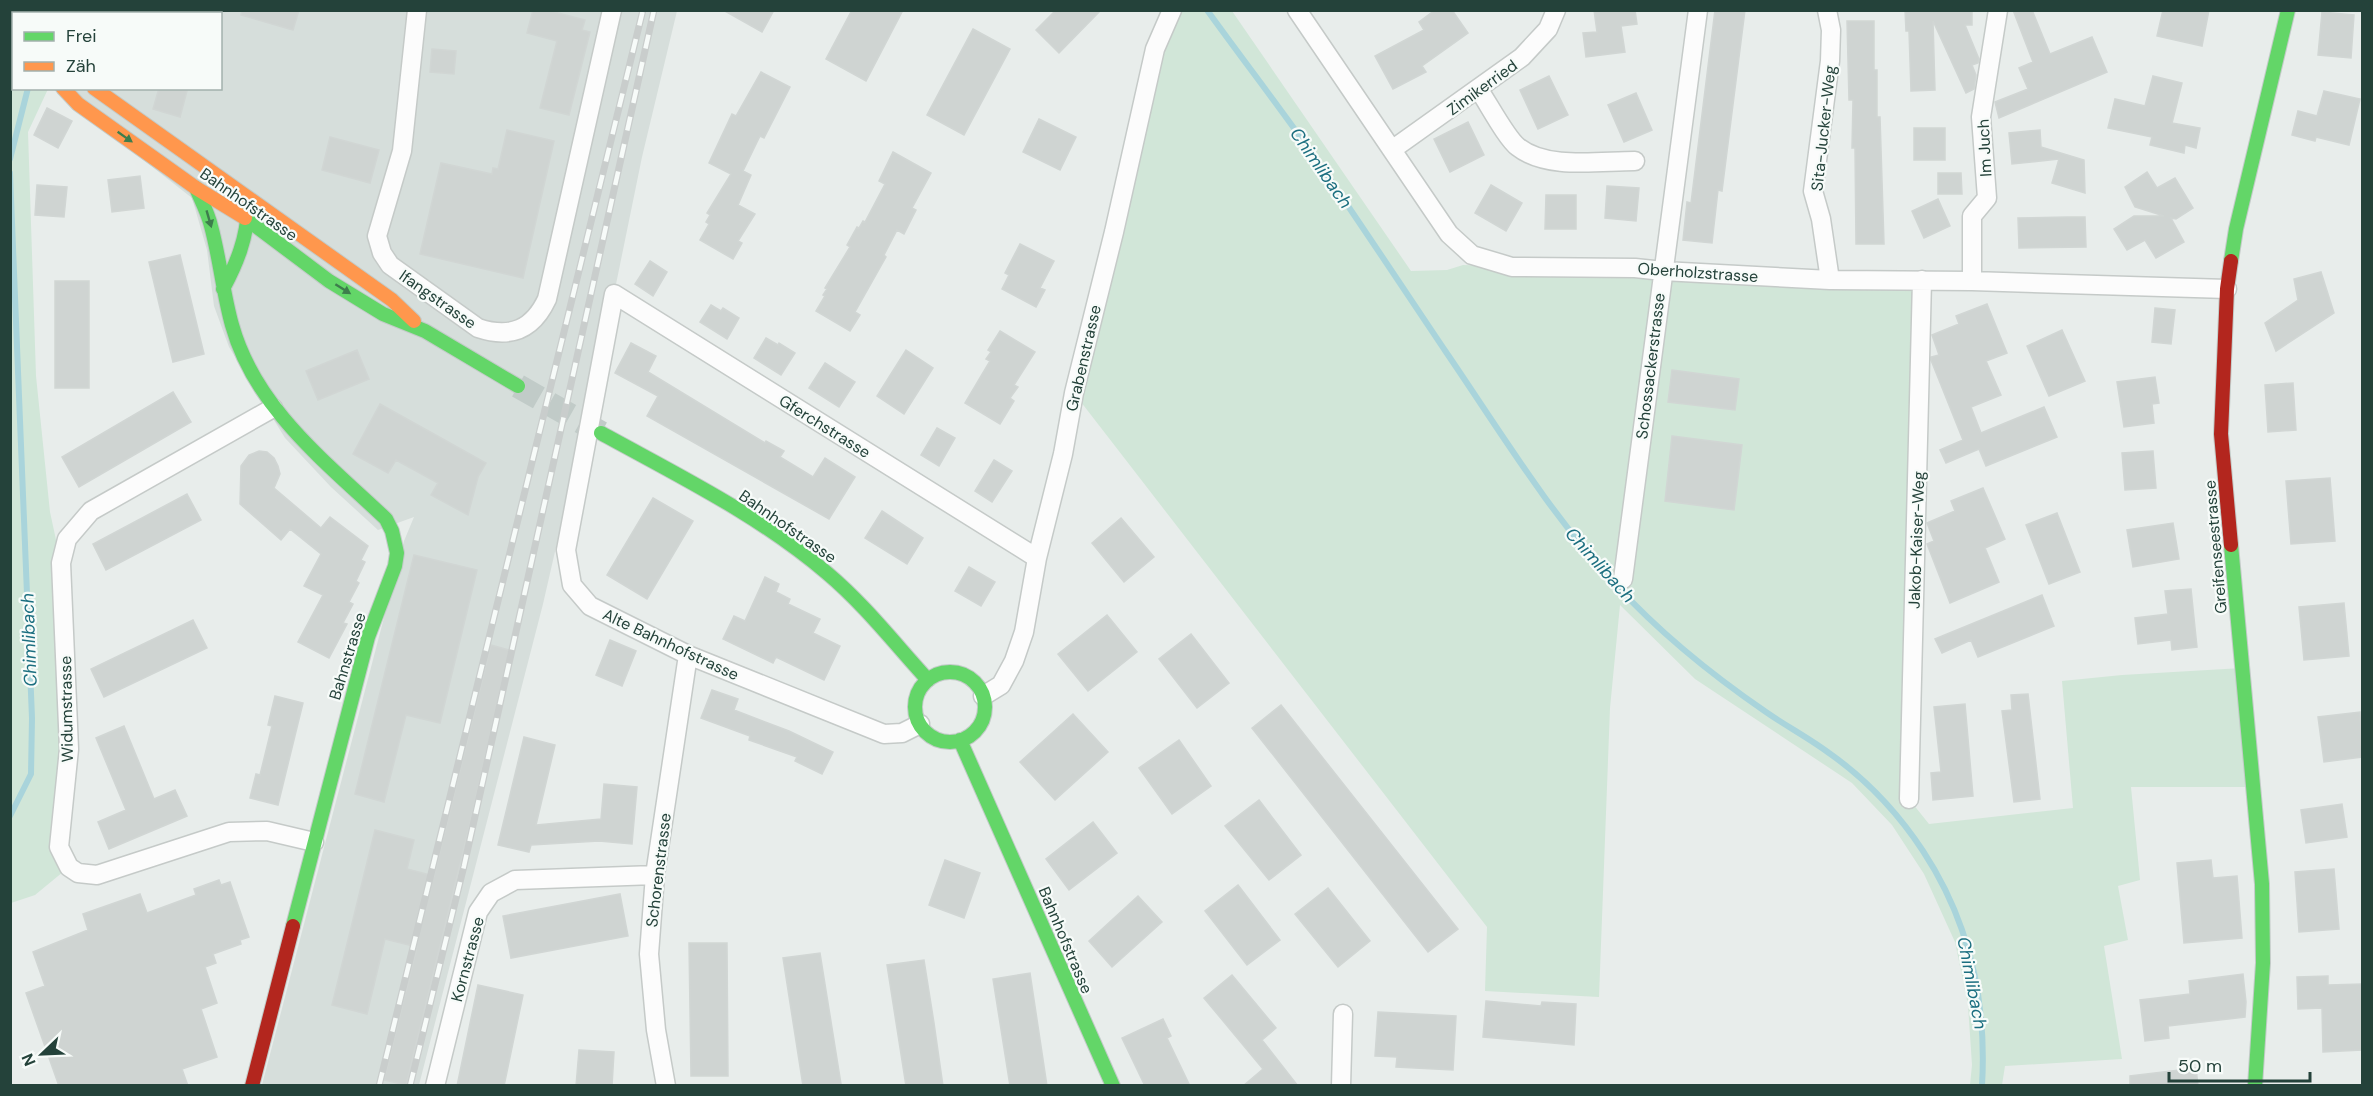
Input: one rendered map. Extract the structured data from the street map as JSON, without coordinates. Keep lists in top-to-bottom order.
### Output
{
  "streets": {
    "street": [
      "Zimikerried",
      "Sita-Jucker-Weg",
      "Im Juch",
      "Bahnhofstrasse",
      "Oberholzstrasse",
      "Ifangstrasse",
      "Grabenstrasse",
      "Schossackerstrasse",
      "Gferchstrasse",
      "Jakob-Kaiser-Weg",
      "Greifenseestrasse",
      "Alte Bahnhofstrasse",
      "Bahnstrasse",
      "Widumstrasse",
      "Schorenstrasse",
      "Kornstrasse"
    ]
  },
  "crossings": [
    ["Zimikerried", "Oberholzstrasse"],
    ["Sita-Jucker-Weg", "Oberholzstrasse"],
    ["Im Juch", "Oberholzstrasse"],
    ["Bahnhofstrasse", "Grabenstrasse"],
    ["Bahnhofstrasse", "Alte Bahnhofstrasse"],
    ["Bahnhofstrasse", "Bahnstrasse"],
    ["Oberholzstrasse", "Schossackerstrasse"],
    ["Oberholzstrasse", "Jakob-Kaiser-Weg"],
    ["Oberholzstrasse", "Greifenseestrasse"],
    ["Grabenstrasse", "Gferchstrasse"],
    ["Grabenstrasse", "Alte Bahnhofstrasse"],
    ["Gferchstrasse", "Alte Bahnhofstrasse"],
    ["Alte Bahnhofstrasse", "Schorenstrasse"],
    ["Bahnstrasse", "Widumstrasse"],
    ["Schorenstrasse", "Kornstrasse"]
  ],
  "water": ["Chimlibach"],
  "legend": ["Frei", "Zäh"],
  "scale_bar": "50 m",
  "north": "bottom left"
}
